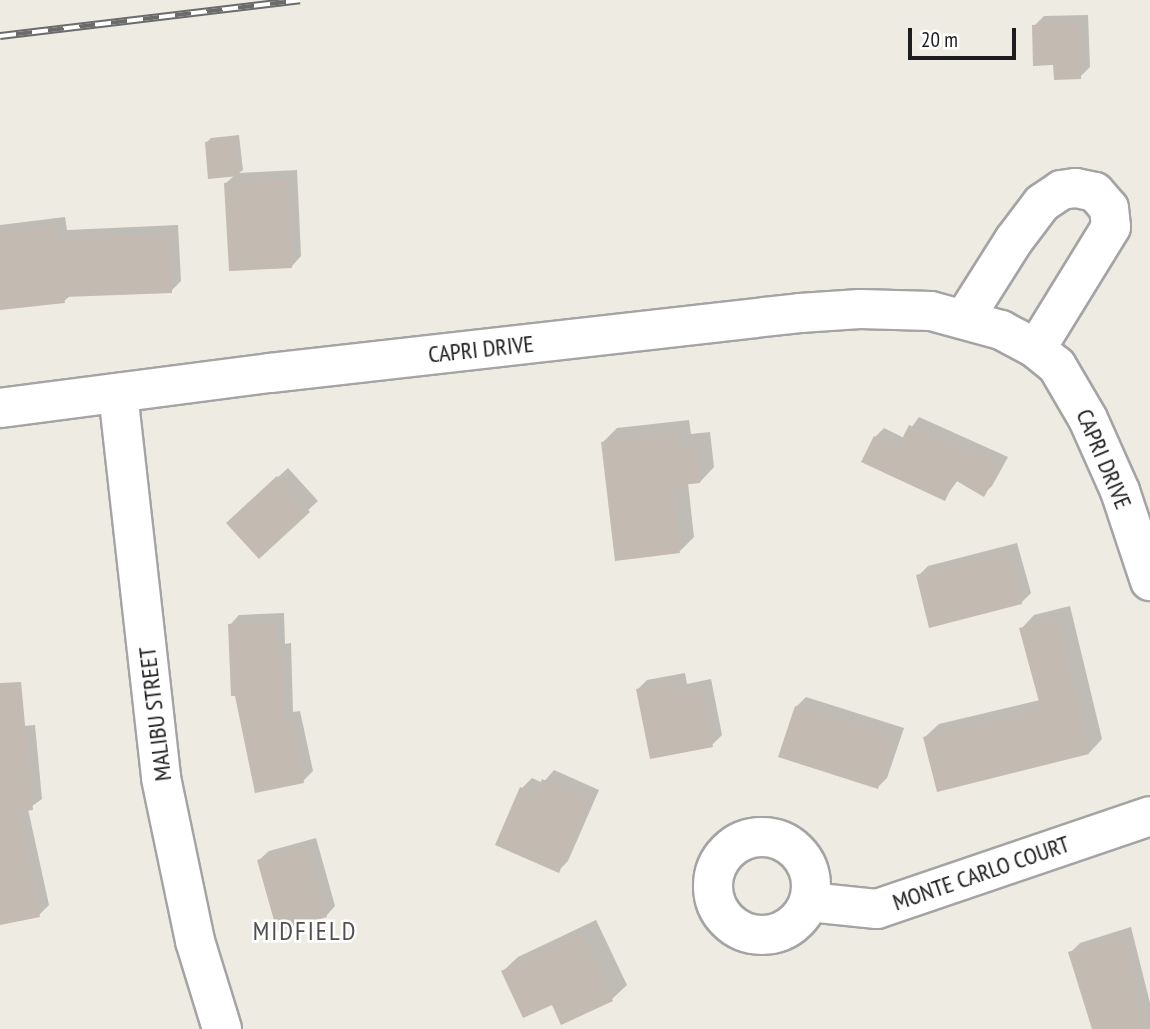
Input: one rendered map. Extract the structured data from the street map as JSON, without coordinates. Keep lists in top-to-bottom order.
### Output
{
  "streets": {
    "street": ["CAPRI DRIVE", "MALIBU STREET", "MONTE CARLO COURT"]
  },
  "crossings": [
    ["CAPRI DRIVE", "MALIBU STREET"]
  ],
  "districts": ["MIDFIELD"],
  "scale_bar": "20 m"
}
